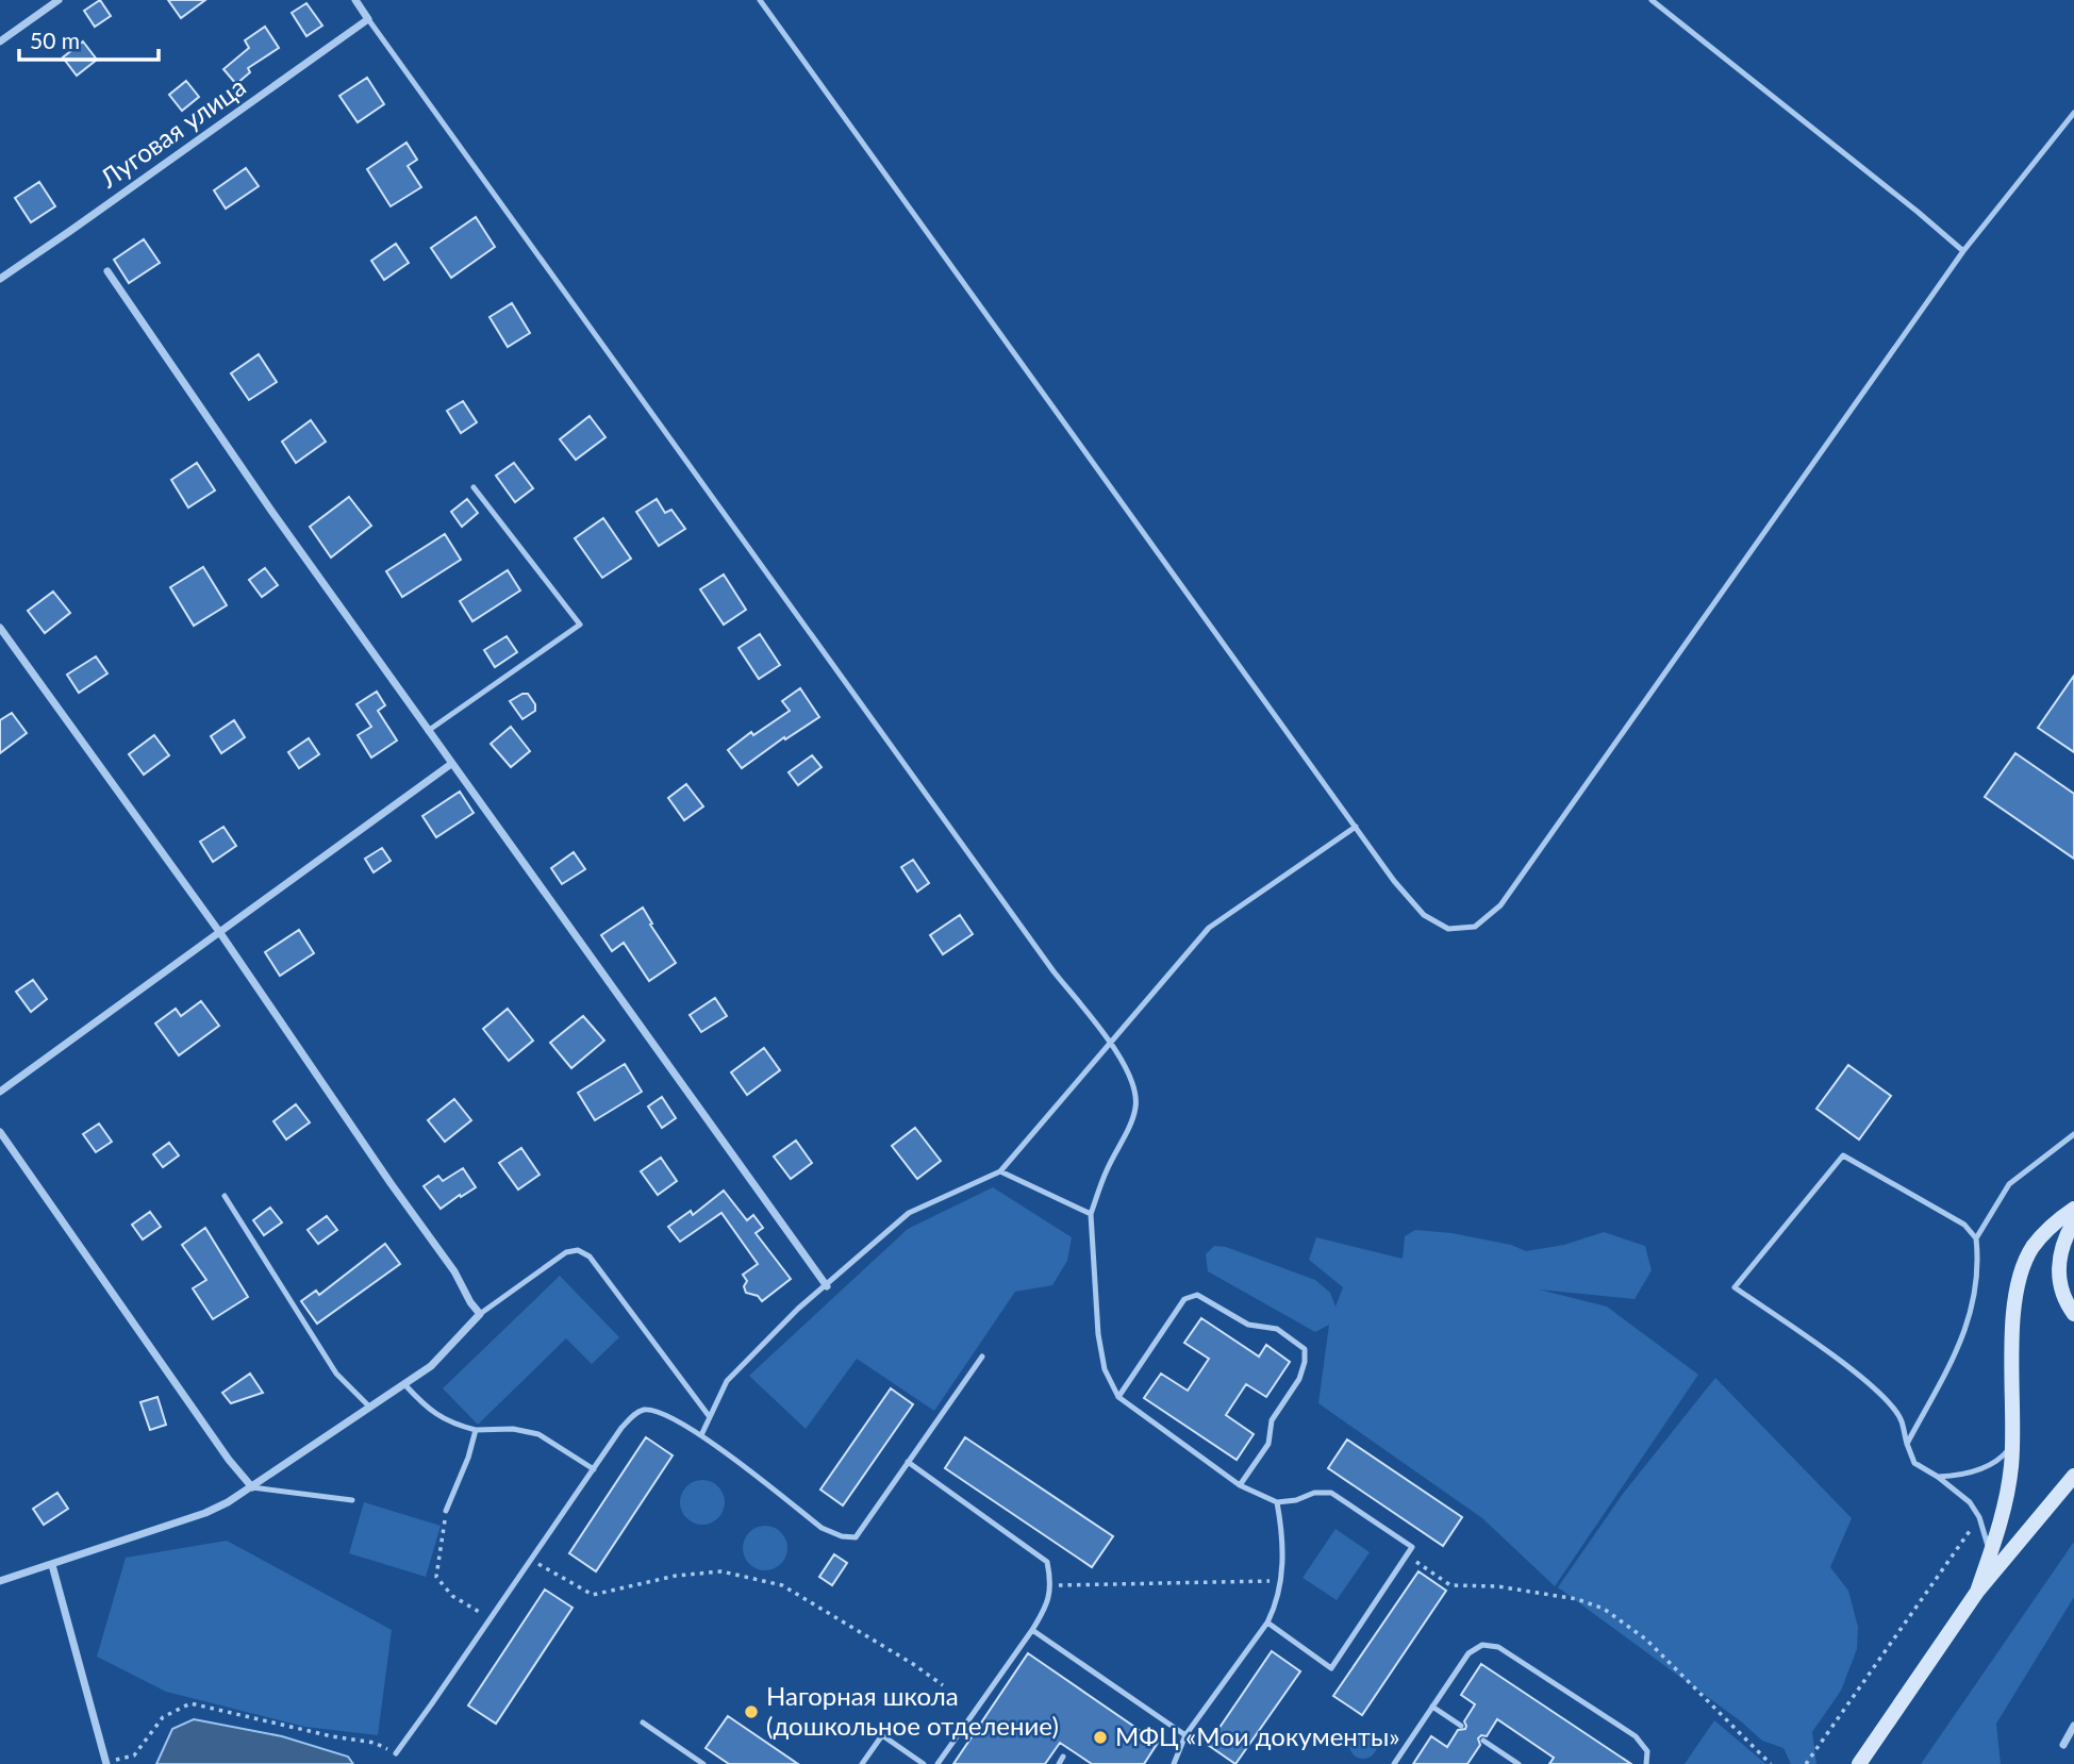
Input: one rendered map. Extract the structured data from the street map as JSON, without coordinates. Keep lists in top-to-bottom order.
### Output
{
  "streets": {
    "street": ["Луговая улица"]
  },
  "places": ["Нагорная школа (дошкольное отделение)", "МФЦ «Мои документы»"],
  "scale_bar": "50 m"
}
